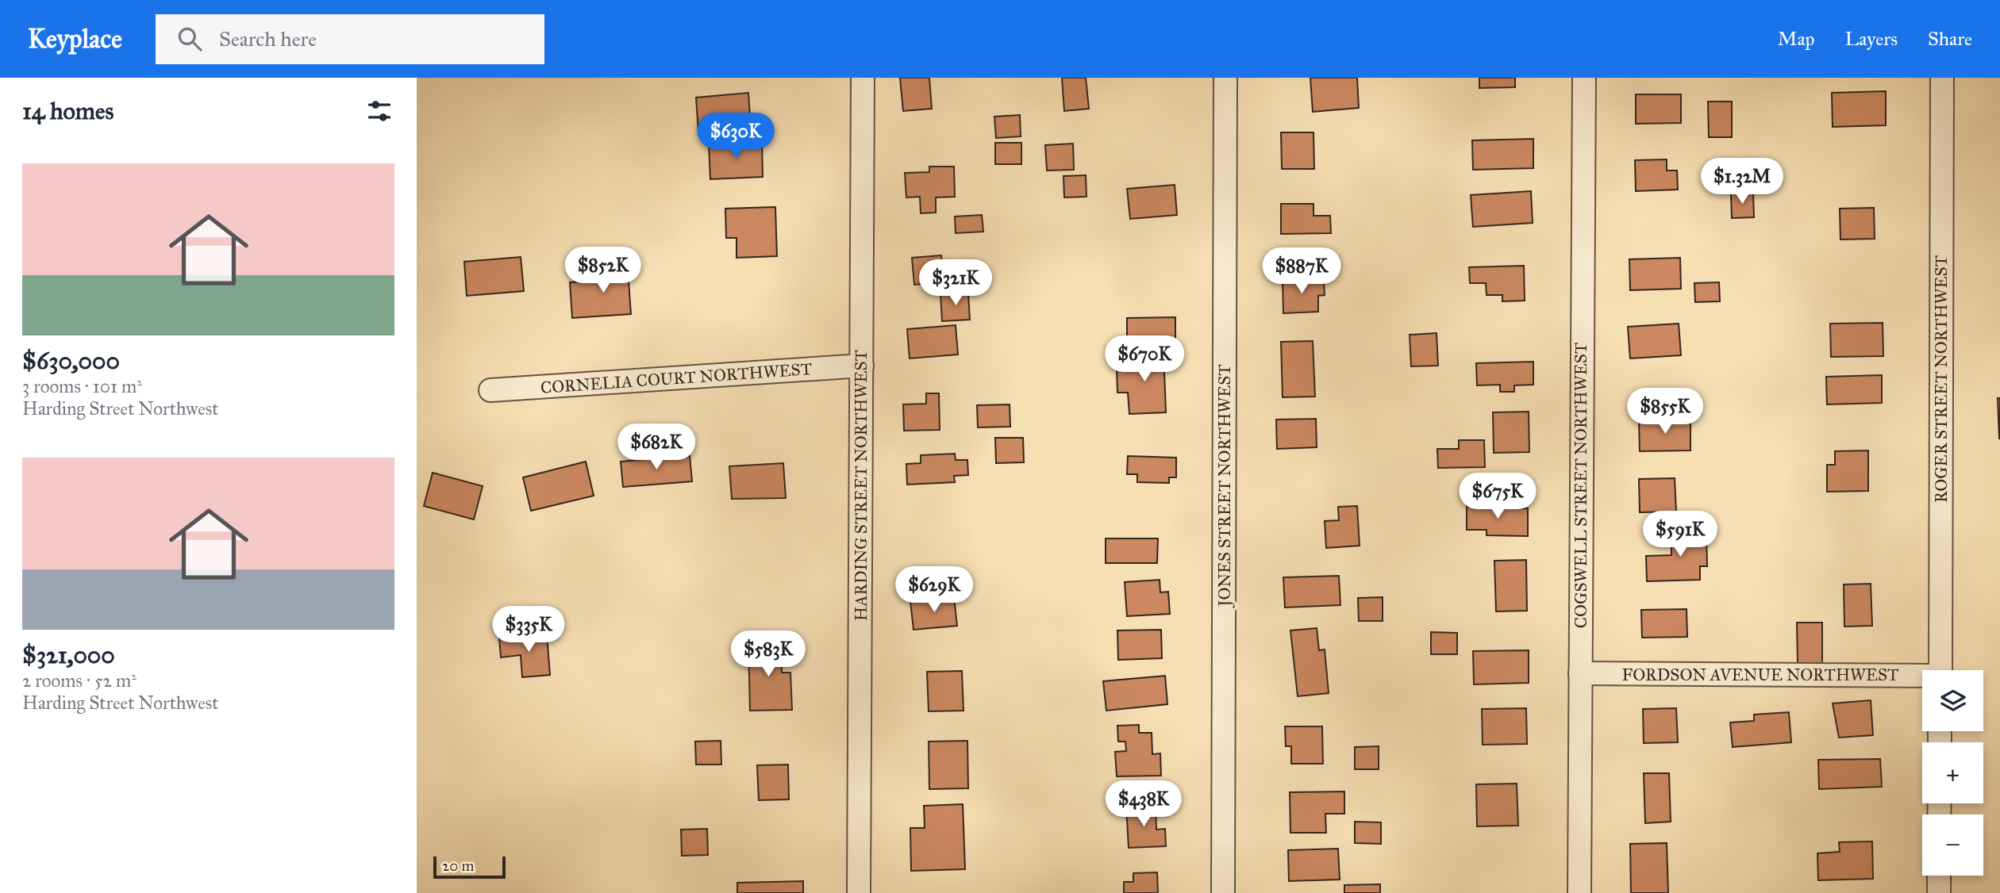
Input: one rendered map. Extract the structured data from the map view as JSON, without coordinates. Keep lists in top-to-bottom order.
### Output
{
  "streets": {
    "street": [
      "CORNELIA COURT NORTHWEST",
      "ROGER STREET NORTHWEST",
      "HARDING STREET NORTHWEST",
      "JONES STREET NORTHWEST",
      "COGSWELL STREET NORTHWEST",
      "FORDSON AVENUE NORTHWEST"
    ]
  },
  "crossings": [
    ["CORNELIA COURT NORTHWEST", "HARDING STREET NORTHWEST"],
    ["COGSWELL STREET NORTHWEST", "FORDSON AVENUE NORTHWEST"]
  ],
  "scale_bar": "20 m",
  "page": {
    "header": "Keyplace",
    "search": "Search here",
    "nav": ["Map", "Layers", "Share"],
    "heading": "14 homes",
    "price": [
      "$630K",
      "$1.32M",
      "$852K",
      "$887K",
      "$321K",
      "$670K",
      "$855K",
      "$682K",
      "$675K",
      "$591K",
      "$629K",
      "$335K",
      "$583K",
      "$438K"
    ],
    "list": [
      {
        "name": "$630,000",
        "note": "3 rooms · 101 m² · Harding Street Northwest"
      },
      {
        "name": "$321,000",
        "note": "2 rooms · 52 m² · Harding Street Northwest"
      }
    ],
    "map_buttons": ["+", "−"],
    "scale": "20 m"
  }
}
